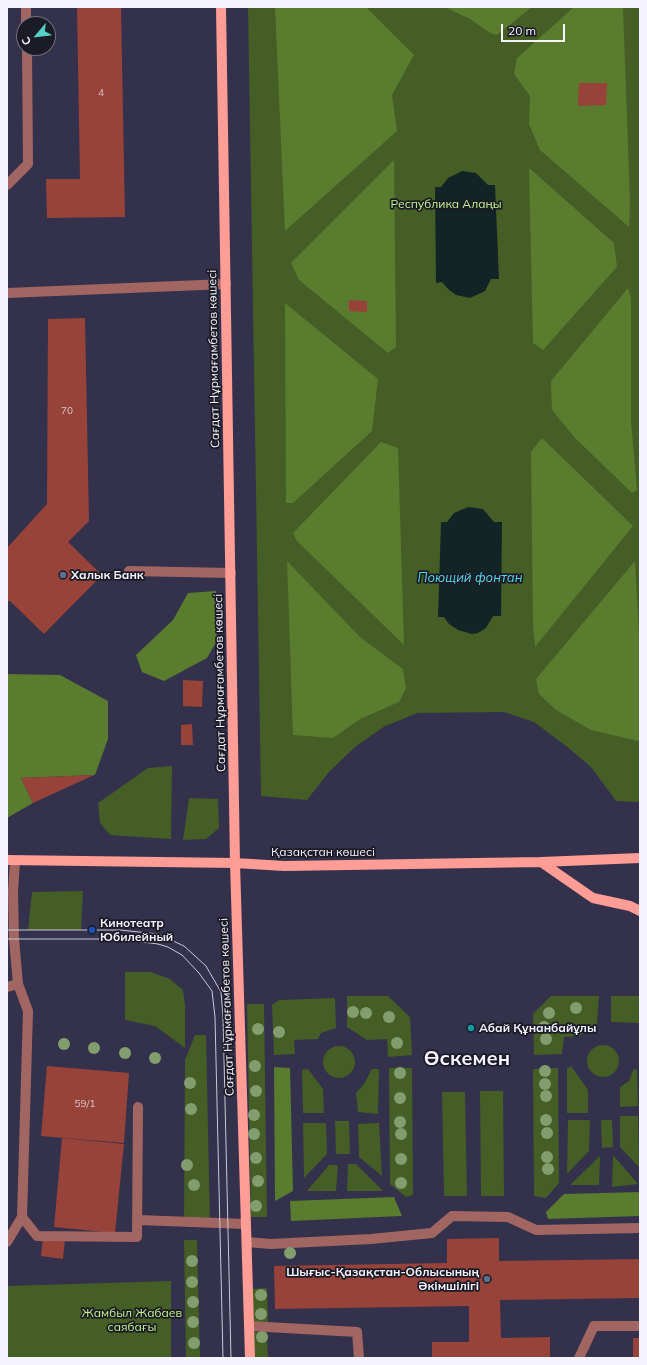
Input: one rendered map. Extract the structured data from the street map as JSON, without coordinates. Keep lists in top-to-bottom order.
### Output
{
  "streets": {
    "main road": ["Сағдат Нұрмағамбетов көшесі", "Қазақстан көшесі"]
  },
  "crossings": [
    ["Сағдат Нұрмағамбетов көшесі", "Қазақстан көшесі"]
  ],
  "districts": ["Өскемен"],
  "water": ["Поющий фонтан"],
  "parks": ["Республика Алаңы", "Жамбыл Жабаев саябағы"],
  "places": [
    "Халык Банк",
    "Кинотеатр Юбилейный",
    "Абай Құнанбайұлы",
    "Шығыс-Қазақстан-Облысының Әкімшілігі"
  ],
  "house_numbers": ["4", "70", "59/1"],
  "scale_bar": "20 m",
  "north": "bottom left"
}
